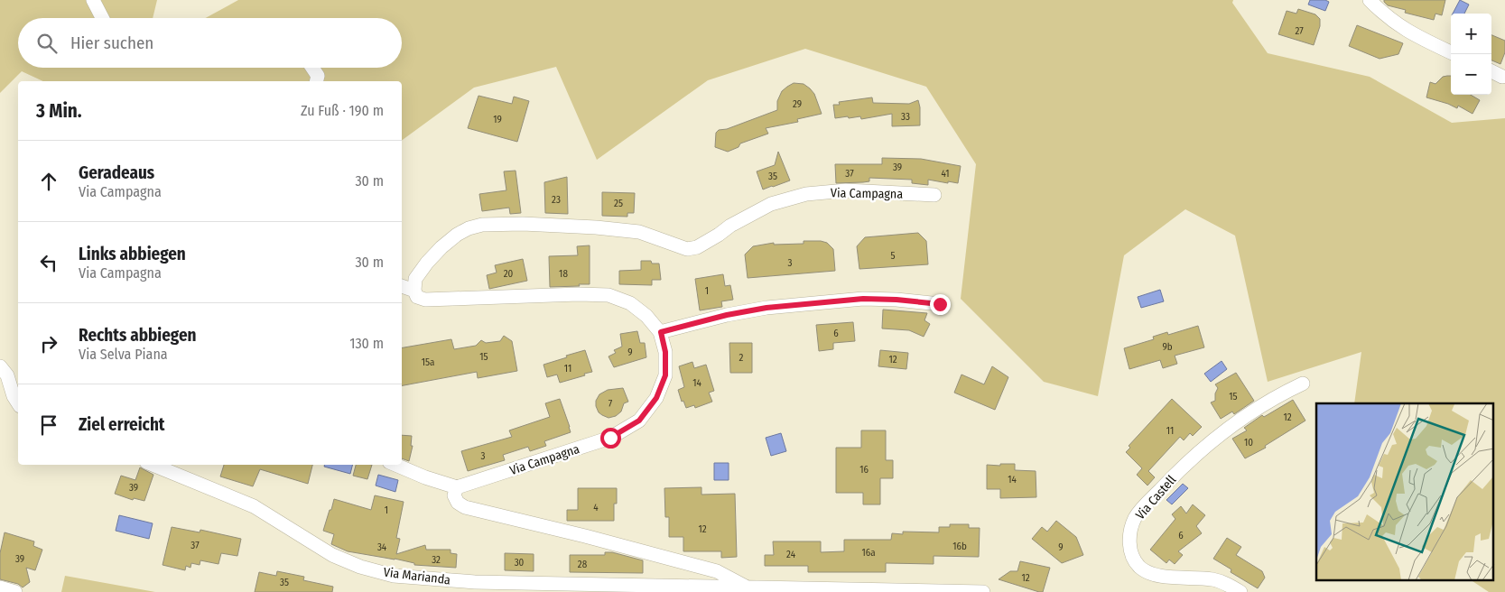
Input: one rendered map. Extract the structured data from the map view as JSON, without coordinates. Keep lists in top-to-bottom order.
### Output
{
  "streets": {
    "street": ["Via Campagna", "Via Castell", "Via Marianda"]
  },
  "house_numbers": [
    "27",
    "29",
    "33",
    "19",
    "39",
    "37",
    "41",
    "35",
    "23",
    "25",
    "5",
    "3",
    "20",
    "18",
    "1",
    "6",
    "9b",
    "9",
    "15",
    "2",
    "12",
    "15a",
    "11",
    "14",
    "15",
    "7",
    "12",
    "11",
    "10",
    "3",
    "16",
    "14",
    "39",
    "4",
    "1",
    "12",
    "6",
    "37",
    "16b",
    "34",
    "9",
    "16a",
    "24",
    "39",
    "32",
    "30",
    "28",
    "12",
    "35"
  ],
  "page": {
    "map_buttons": ["+", "−"],
    "search": "Hier suchen",
    "heading": ["3 Min.", "Zu Fuß · 190 m"],
    "list": [
      ["Geradeaus", "Via Campagna", "30 m"],
      ["Links abbiegen", "Via Campagna", "30 m"],
      ["Rechts abbiegen", "Via Selva Piana", "130 m"],
      "Ziel erreicht"
    ]
  }
}
